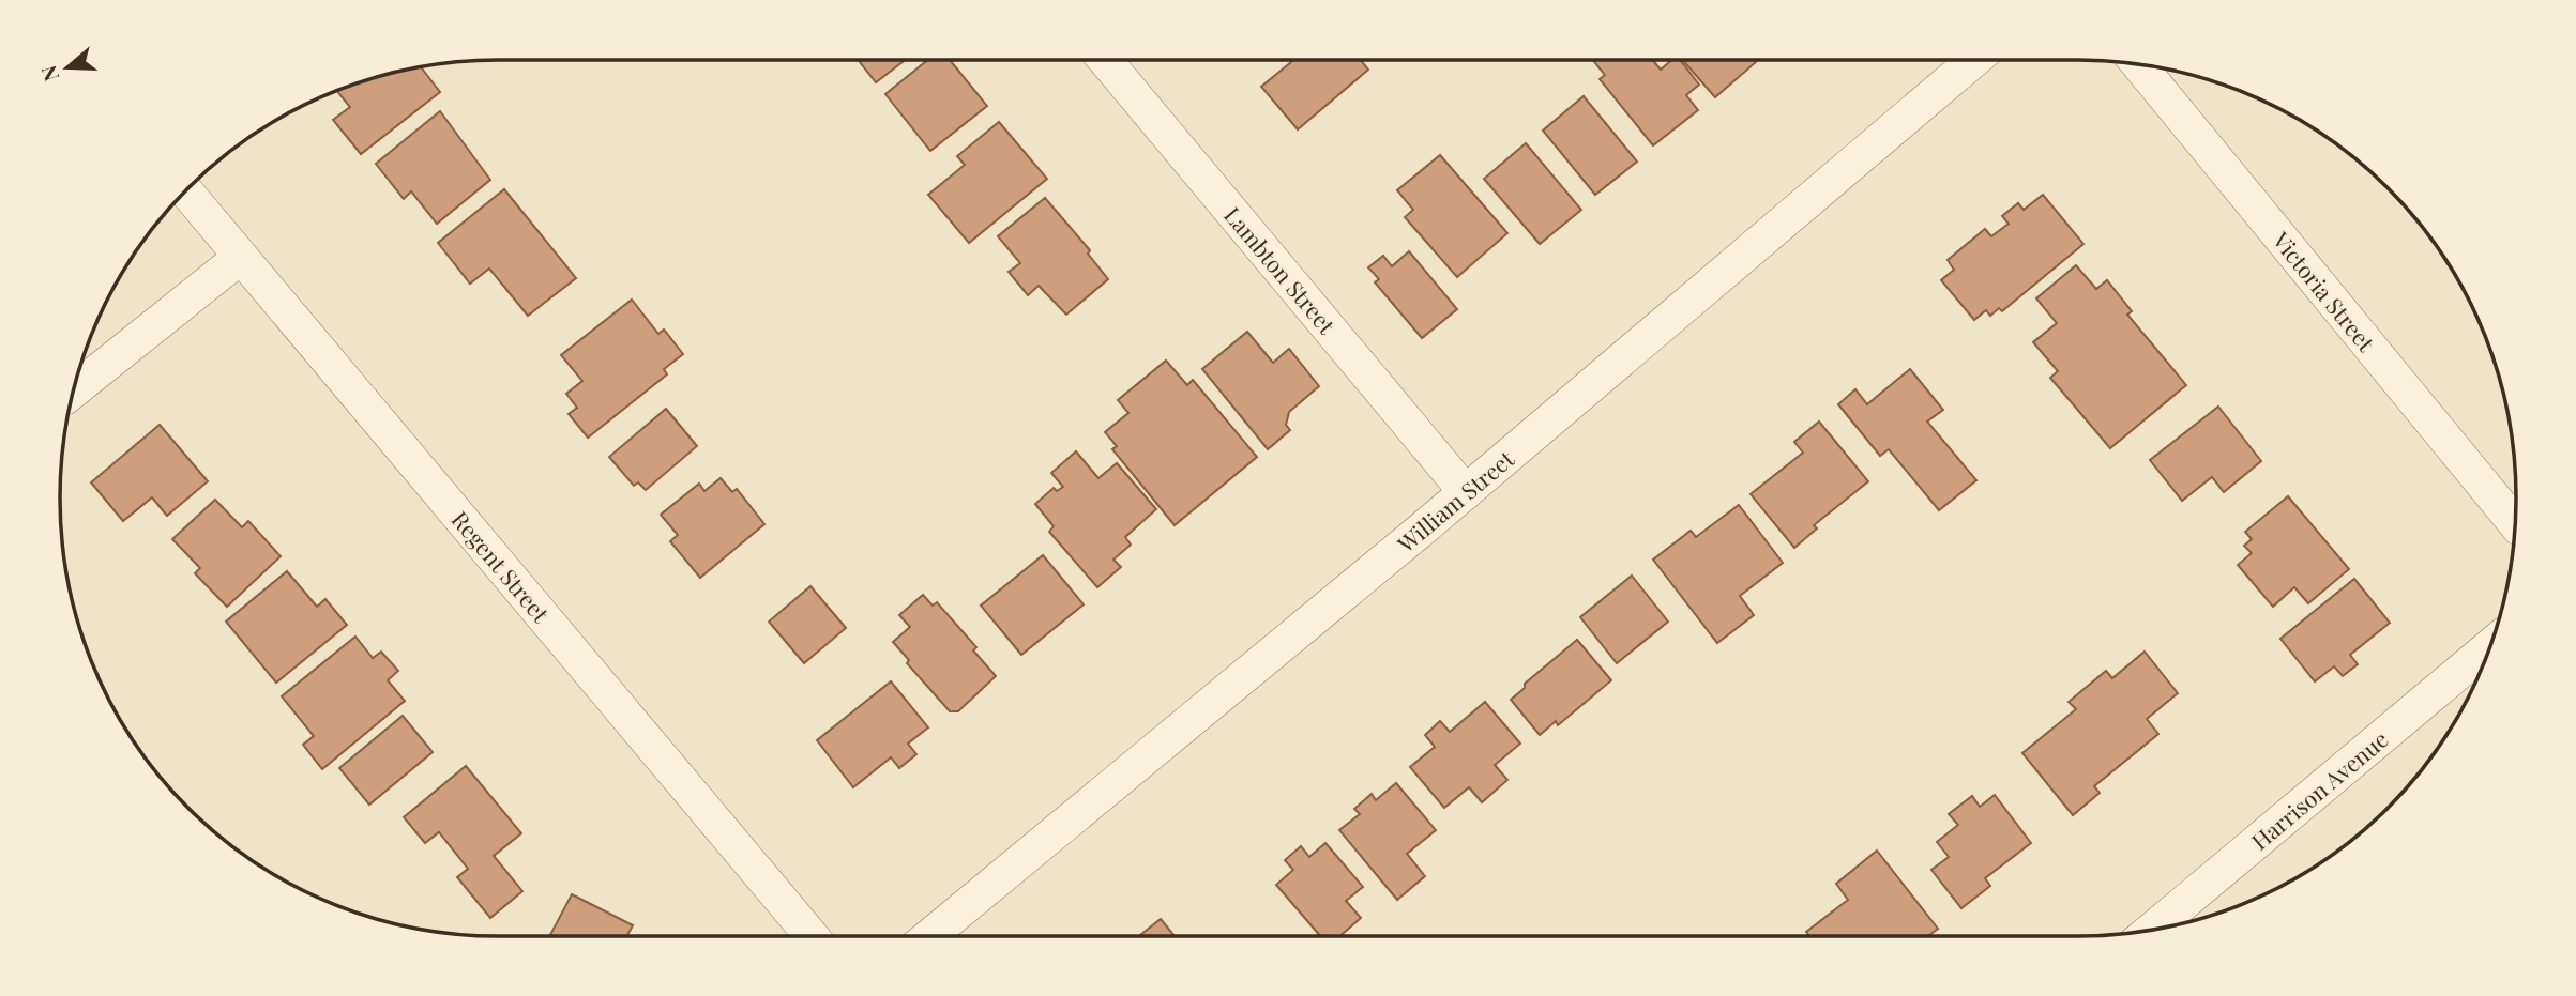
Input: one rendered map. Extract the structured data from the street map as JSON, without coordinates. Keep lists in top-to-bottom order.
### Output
{
  "streets": {
    "street": [
      "Lambton Street",
      "Victoria Street",
      "William Street",
      "Regent Street",
      "Harrison Avenue"
    ]
  },
  "crossings": [
    ["Lambton Street", "William Street"]
  ],
  "north": "left"
}
